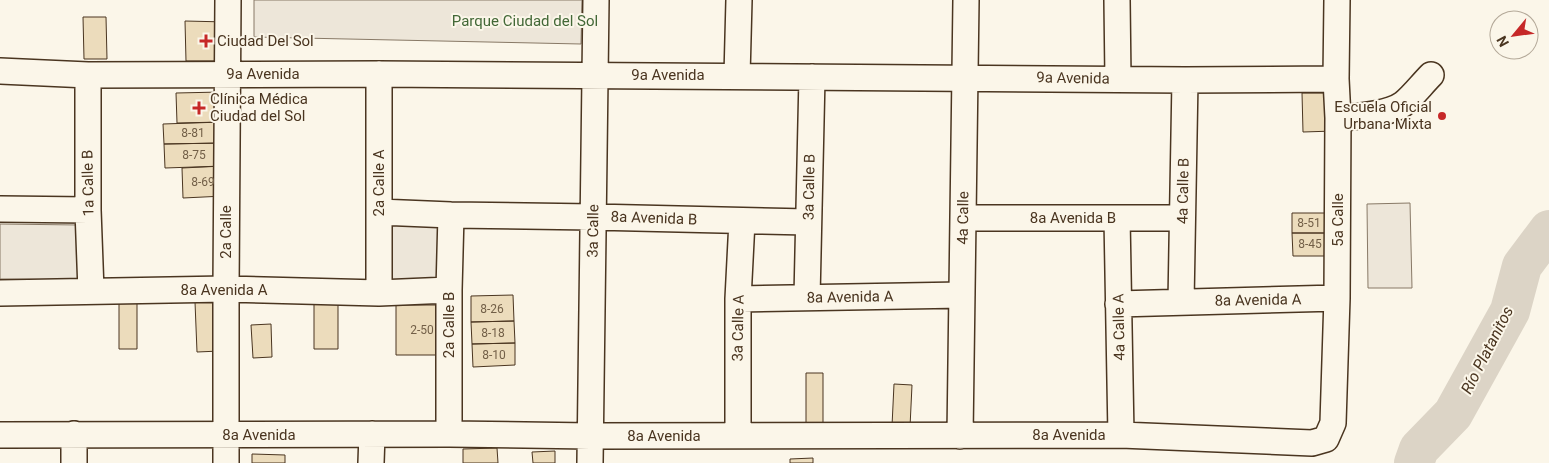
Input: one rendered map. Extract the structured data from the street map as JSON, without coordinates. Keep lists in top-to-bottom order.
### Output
{
  "streets": {
    "street": [
      "9a Avenida",
      "1a Calle B",
      "2a Calle A",
      "3a Calle B",
      "4a Calle B",
      "8a Avenida B",
      "4a Calle",
      "5a Calle",
      "3a Calle",
      "2a Calle",
      "8a Avenida A",
      "2a Calle B",
      "4a Calle A",
      "3a Calle A",
      "8a Avenida"
    ]
  },
  "crossings": [
    ["9a Avenida", "1a Calle B"],
    ["9a Avenida", "2a Calle A"],
    ["9a Avenida", "3a Calle B"],
    ["9a Avenida", "4a Calle B"],
    ["9a Avenida", "4a Calle"],
    ["9a Avenida", "5a Calle"],
    ["9a Avenida", "3a Calle"],
    ["9a Avenida", "2a Calle"],
    ["1a Calle B", "8a Avenida A"],
    ["2a Calle A", "8a Avenida B"],
    ["2a Calle A", "8a Avenida A"],
    ["3a Calle B", "8a Avenida B"],
    ["3a Calle B", "8a Avenida A"],
    ["4a Calle B", "8a Avenida B"],
    ["4a Calle B", "8a Avenida A"],
    ["8a Avenida B", "4a Calle"],
    ["8a Avenida B", "3a Calle"],
    ["8a Avenida B", "2a Calle B"],
    ["8a Avenida B", "4a Calle A"],
    ["8a Avenida B", "3a Calle A"],
    ["4a Calle", "8a Avenida A"],
    ["4a Calle", "8a Avenida"],
    ["5a Calle", "8a Avenida A"],
    ["5a Calle", "8a Avenida"],
    ["3a Calle", "8a Avenida"],
    ["2a Calle", "8a Avenida A"],
    ["2a Calle", "8a Avenida"],
    ["8a Avenida A", "2a Calle B"],
    ["8a Avenida A", "4a Calle A"],
    ["8a Avenida A", "3a Calle A"],
    ["2a Calle B", "8a Avenida"],
    ["4a Calle A", "8a Avenida"],
    ["3a Calle A", "8a Avenida"]
  ],
  "water": ["Río Platanitos"],
  "parks": ["Parque Ciudad del Sol"],
  "places": {
    "health": ["Ciudad Del Sol", "Clínica Médica Ciudad del Sol"],
    "other": ["Escuela Oficial Urbana Mixta"]
  },
  "house_numbers": [
    "8-81",
    "8-75",
    "8-69",
    "8-51",
    "8-45",
    "8-26",
    "2-50",
    "8-18",
    "8-10"
  ],
  "north": "bottom left"
}
